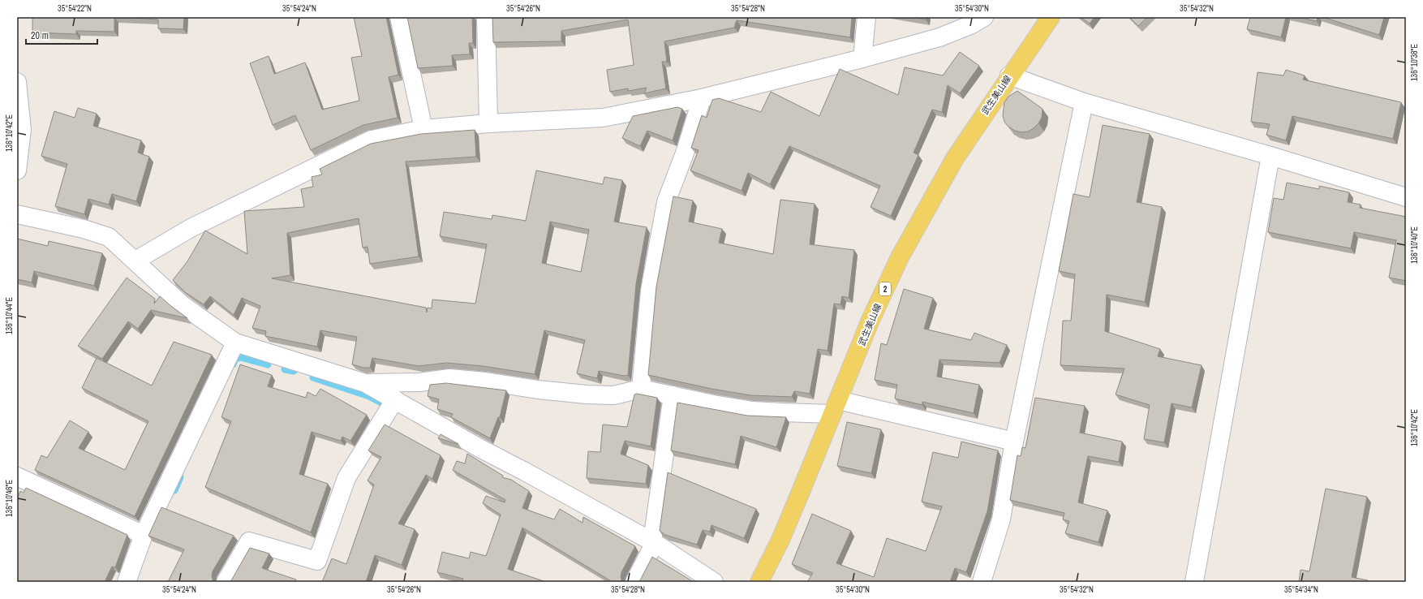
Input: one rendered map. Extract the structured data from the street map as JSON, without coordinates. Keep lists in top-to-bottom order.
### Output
{
  "streets": {
    "main road": ["武生美山線", "2"]
  },
  "scale_bar": "20 m",
  "coordinates": [
    "35°54'22\"N",
    "35°54'24\"N",
    "35°54'26\"N",
    "35°54'28\"N",
    "35°54'30\"N",
    "35°54'32\"N",
    "136°10'38\"E",
    "136°10'42\"E",
    "136°10'40\"E",
    "136°10'44\"E",
    "136°10'46\"E",
    "35°54'34\"N"
  ]
}
